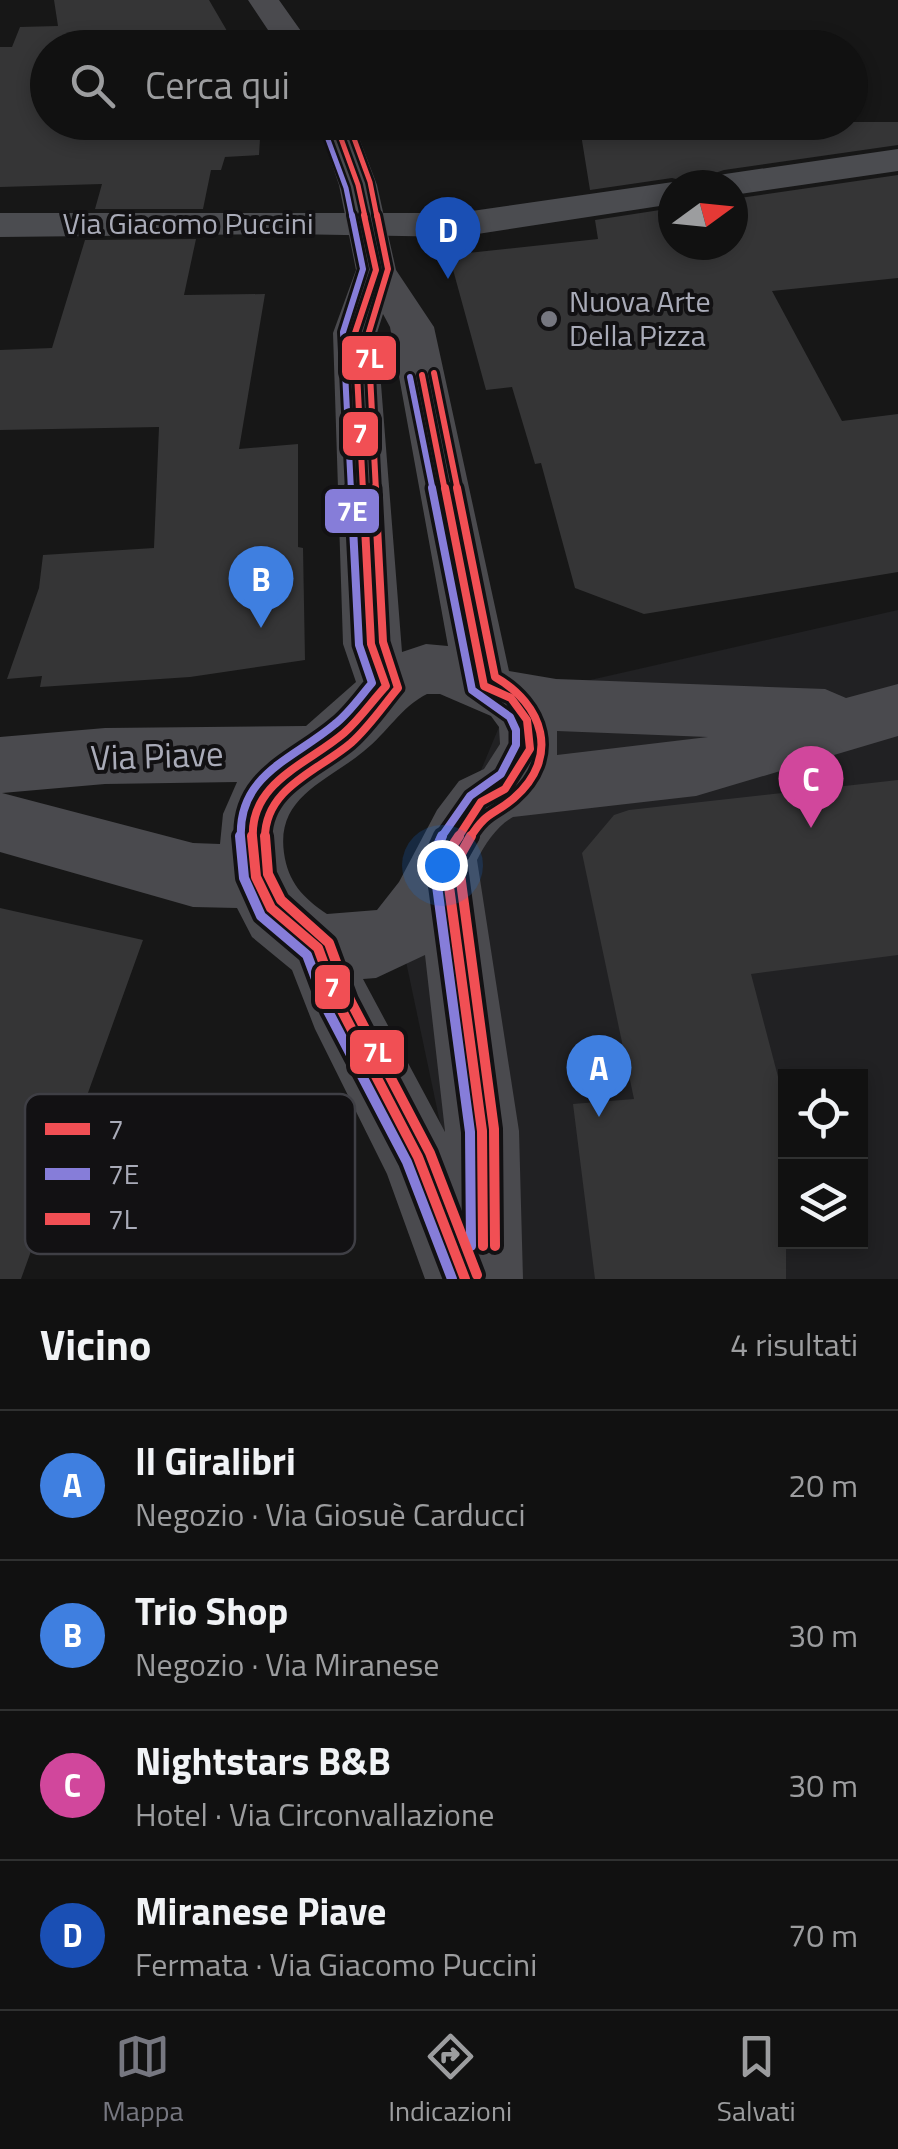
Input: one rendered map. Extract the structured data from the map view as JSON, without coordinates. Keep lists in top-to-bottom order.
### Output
{
  "streets": {
    "street": ["Via Giacomo Puccini", "Via Piave"]
  },
  "places": ["Nuova Arte Della Pizza"],
  "lines": ["transit line 7", "transit line 7E", "transit line 7L"],
  "legend": ["7", "7E", "7L"],
  "north": "right",
  "page": {
    "search": "Cerca qui",
    "pins": [
      "D",
      "B",
      "C",
      "A"
    ],
    "heading": ["Vicino", "4 risultati"],
    "list": [
      {
        "mark": "A",
        "name": "Il Giralibri",
        "note": "Negozio · Via Giosuè Carducci",
        "value": "20 m"
      },
      {
        "mark": "B",
        "name": "Trio Shop",
        "note": "Negozio · Via Miranese",
        "value": "30 m"
      },
      {
        "mark": "C",
        "name": "Nightstars B&B",
        "note": "Hotel · Via Circonvallazione",
        "value": "30 m"
      },
      {
        "mark": "D",
        "name": "Miranese Piave",
        "note": "Fermata · Via Giacomo Puccini",
        "value": "70 m"
      }
    ],
    "nav": ["Mappa", "Indicazioni", "Salvati"]
  }
}
